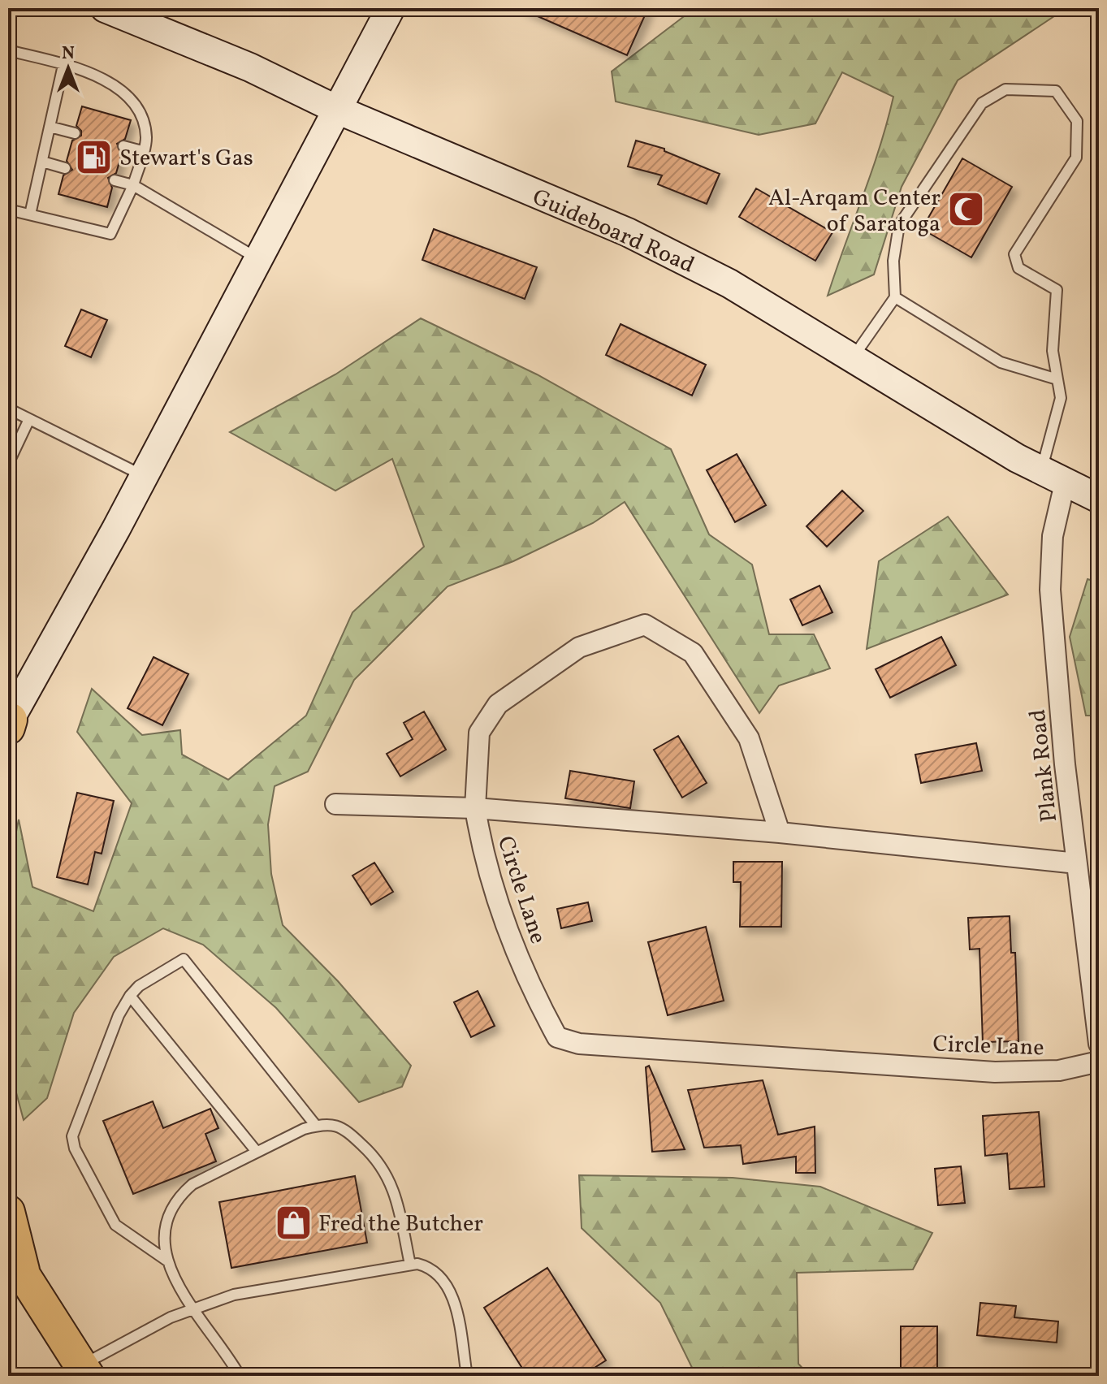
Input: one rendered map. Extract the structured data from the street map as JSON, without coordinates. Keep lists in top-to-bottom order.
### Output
{
  "streets": {
    "street": ["Guideboard Road", "Plank Road", "Circle Lane"]
  },
  "crossings": [
    ["Guideboard Road", "Plank Road"],
    ["Plank Road", "Circle Lane"]
  ],
  "places": {
    "fuel station": ["Stewart's Gas"],
    "mosque": ["Al-Arqam Center of Saratoga"],
    "shop": ["Fred the Butcher"]
  },
  "north": "top"
}
